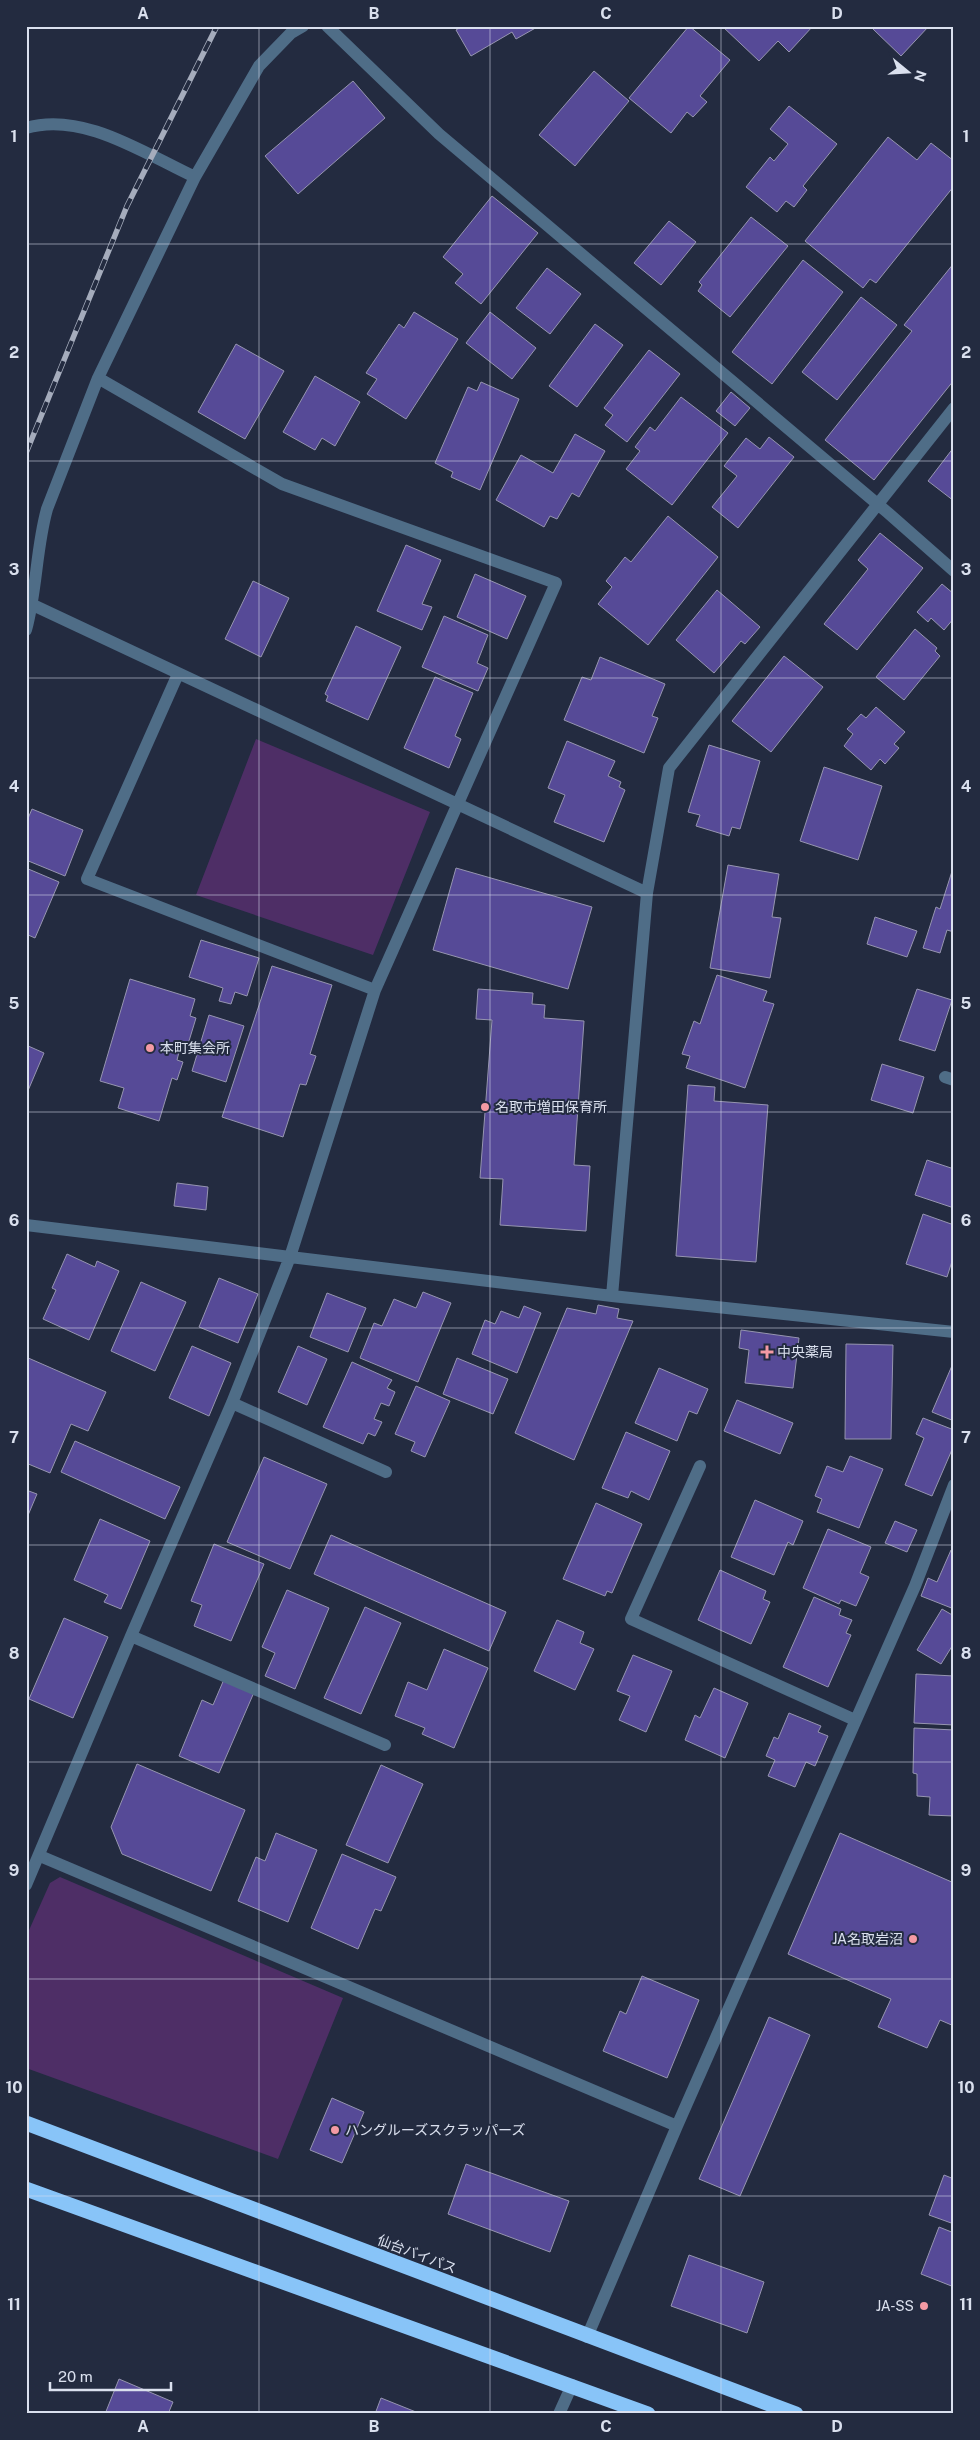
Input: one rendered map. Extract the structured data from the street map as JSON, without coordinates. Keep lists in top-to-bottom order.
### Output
{
  "streets": {
    "highway": ["仙台バイパス"]
  },
  "places": {
    "other": [
      "本町集会所",
      "名取市増田保育所",
      "JA名取岩沼",
      "ハングルーズスクラッパーズ",
      "JA-SS"
    ],
    "health": ["中央薬局"]
  },
  "scale_bar": "20 m",
  "north": "right",
  "grid": {
    "columns": [
      "A",
      "B",
      "C",
      "D"
    ],
    "rows": [
      "1",
      "2",
      "3",
      "4",
      "5",
      "6",
      "7",
      "8",
      "9",
      "10",
      "11"
    ]
  }
}
